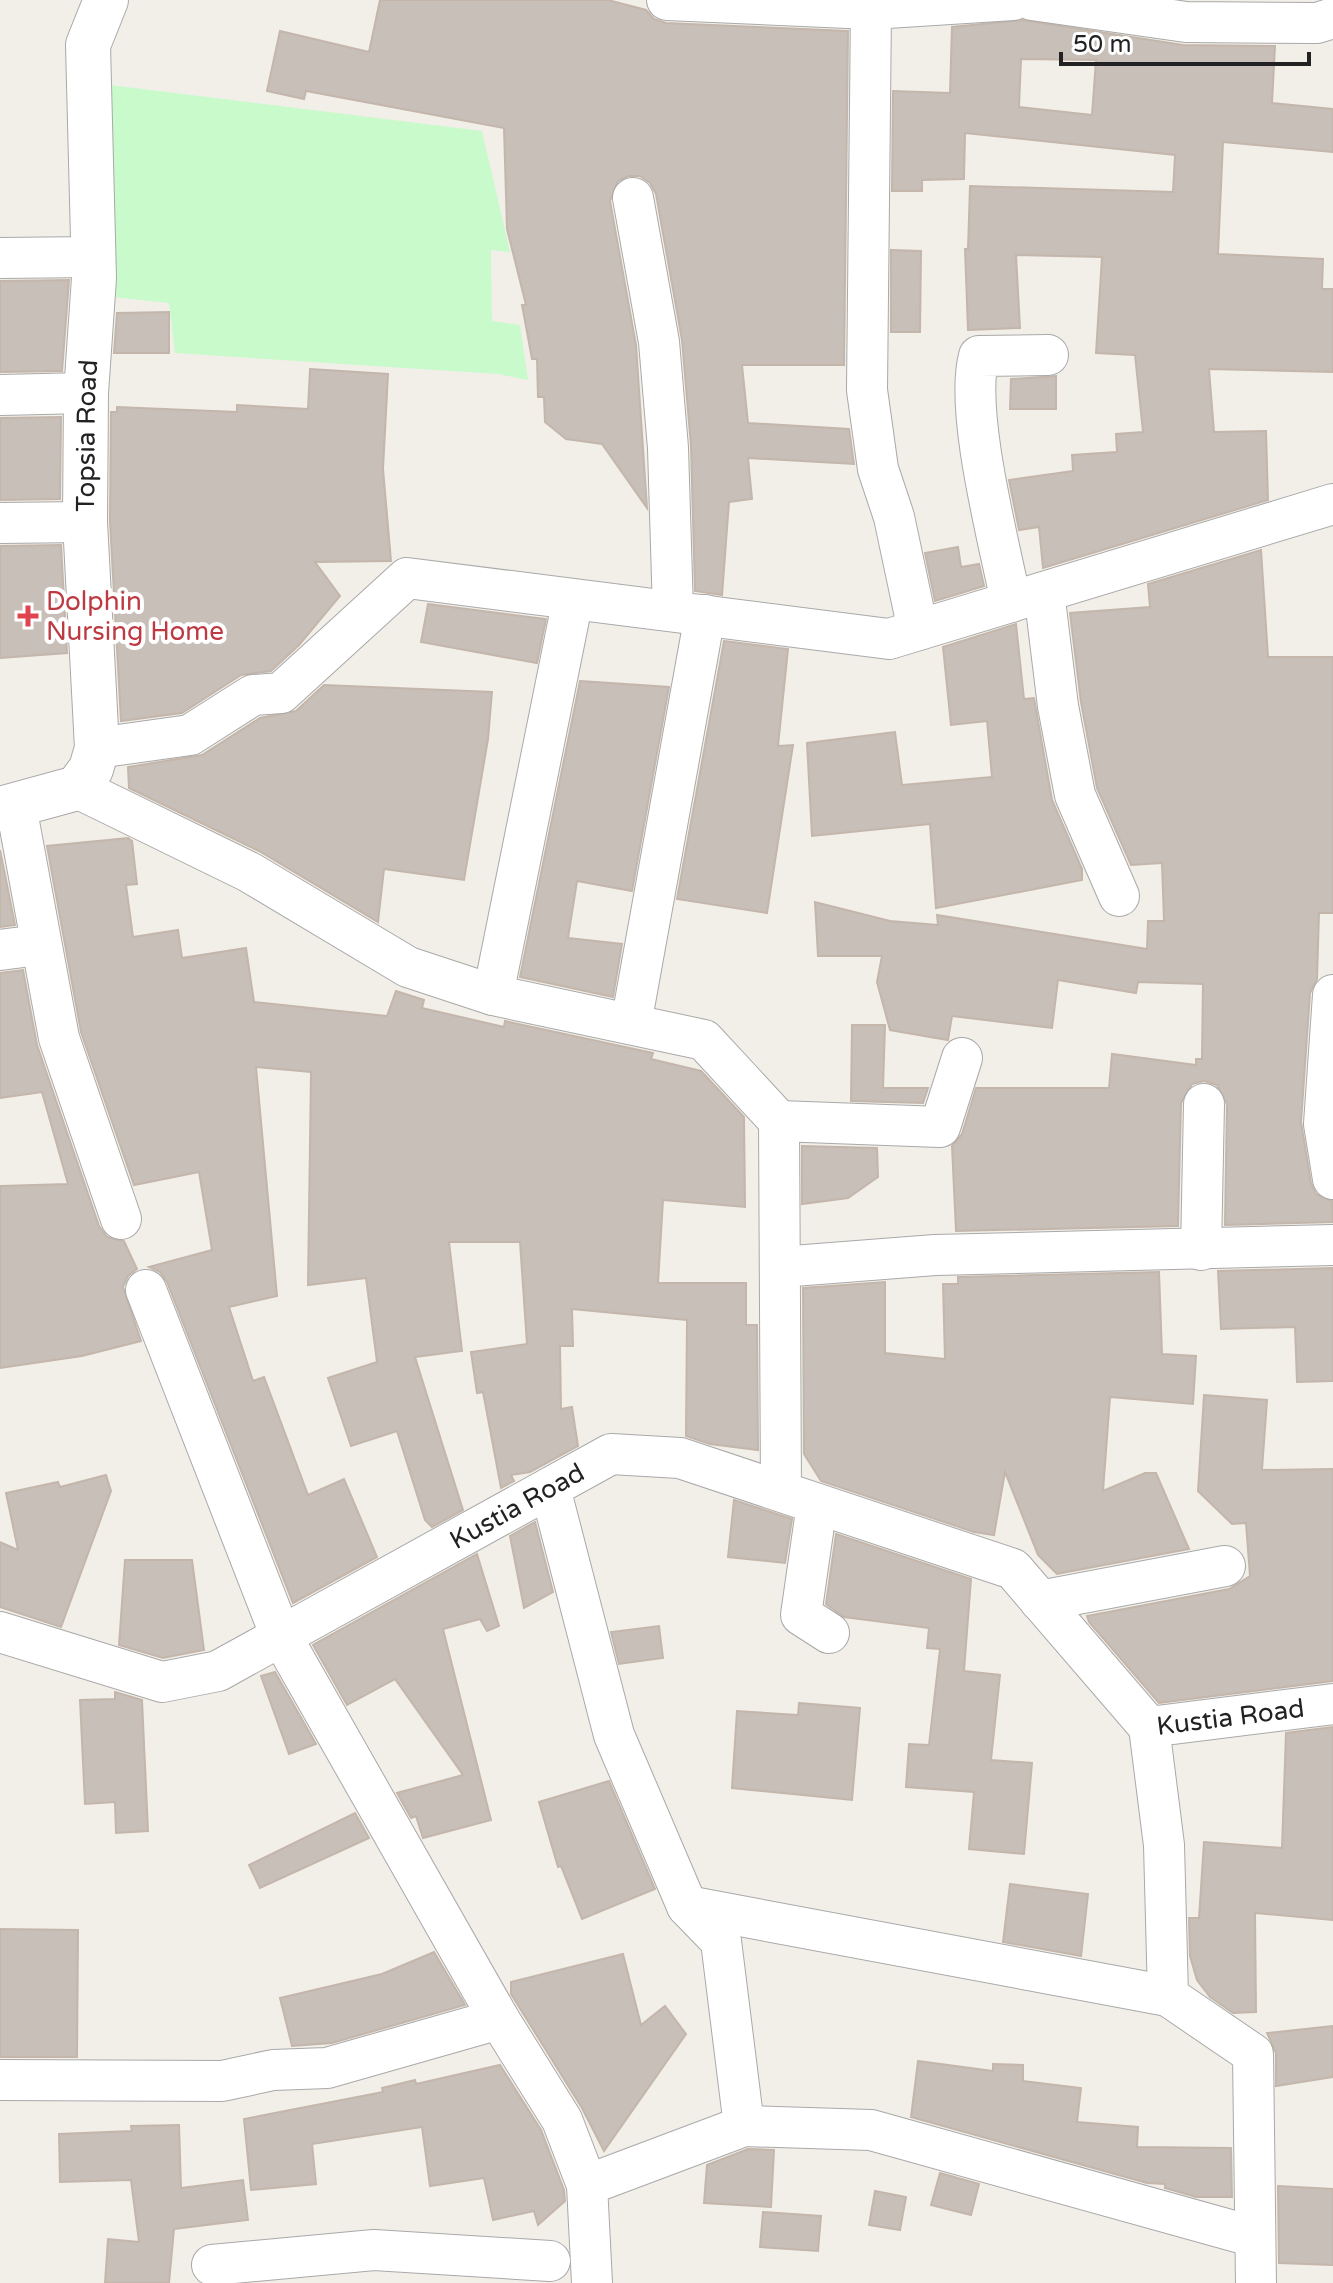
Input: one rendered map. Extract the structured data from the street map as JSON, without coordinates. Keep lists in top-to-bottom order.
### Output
{
  "streets": {
    "street": ["Topsia Road", "Kustia Road"]
  },
  "places": {
    "health": ["Dolphin Nursing Home"]
  },
  "scale_bar": "50 m"
}
